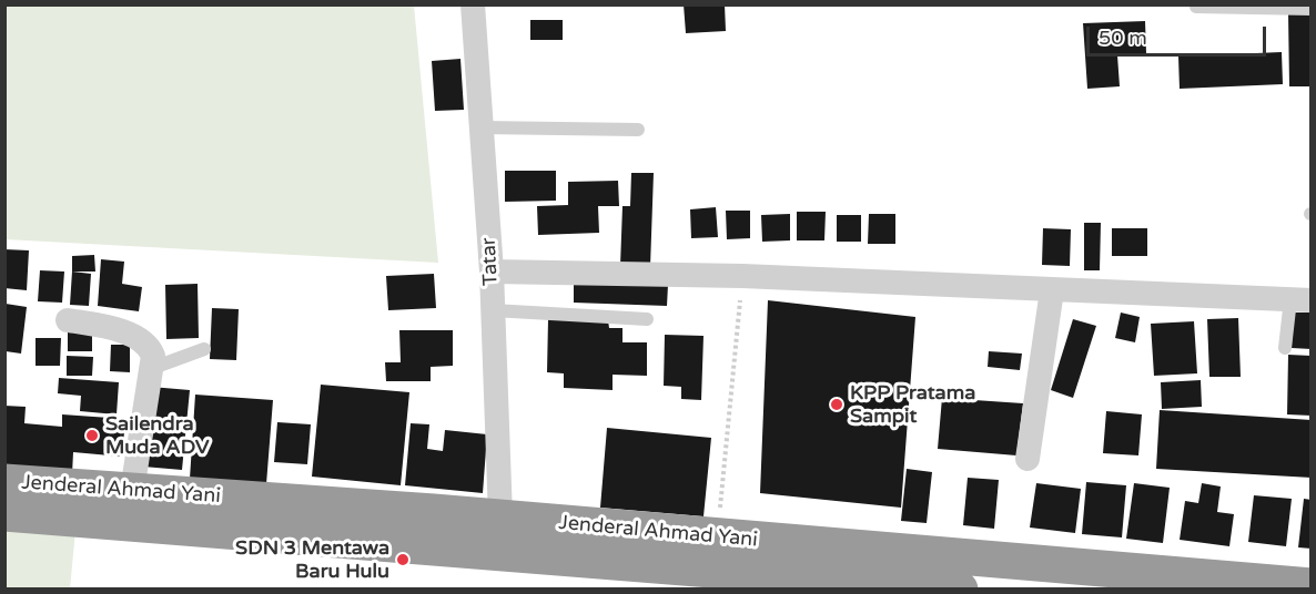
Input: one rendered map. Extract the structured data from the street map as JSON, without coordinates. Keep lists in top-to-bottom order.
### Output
{
  "streets": {
    "highway": ["Jenderal Ahmad Yani"],
    "street": ["Tatar"]
  },
  "crossings": [
    ["Tatar", "Jenderal Ahmad Yani"]
  ],
  "places": ["KPP Pratama Sampit", "Sailendra Muda ADV", "SDN 3 Mentawa Baru Hulu"],
  "scale_bar": "50 m"
}
